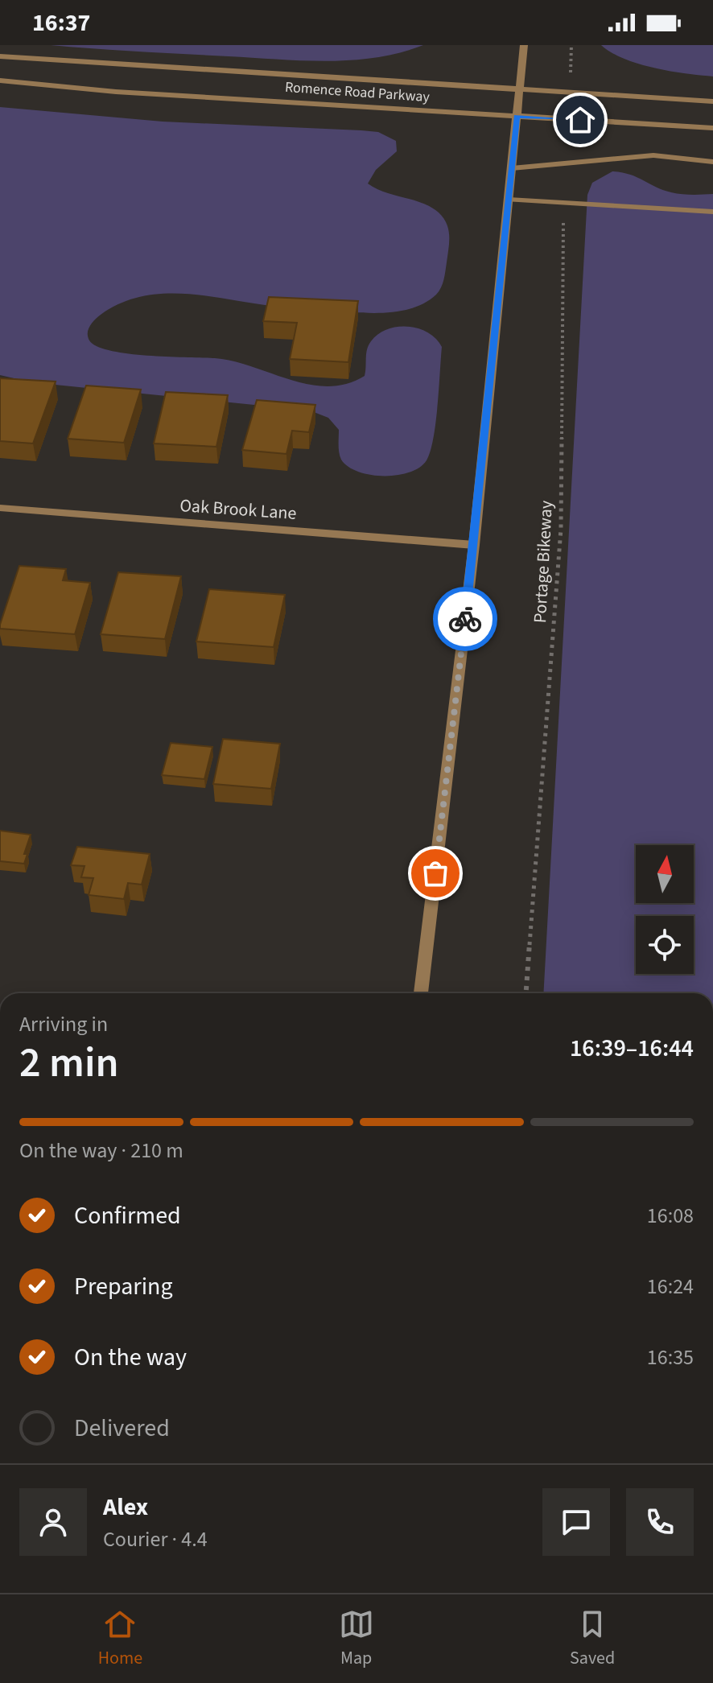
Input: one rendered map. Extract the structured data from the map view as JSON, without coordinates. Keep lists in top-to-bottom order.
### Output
{
  "streets": {
    "street": ["Romence Road Parkway", "Oak Brook Lane"],
    "path": ["Portage Bikeway"]
  },
  "north": "top",
  "page": {
    "status": "16:37",
    "heading": ["2 min", "Arriving in", "16:39–16:44"],
    "panel": ["Alex", "Courier · 4.4"],
    "bar": "On the way · 210 m",
    "list": [
      ["Confirmed", "16:08"],
      ["Preparing", "16:24"],
      ["On the way", "16:35"],
      "Delivered"
    ],
    "tabs": ["Home", "Map", "Saved"]
  }
}
